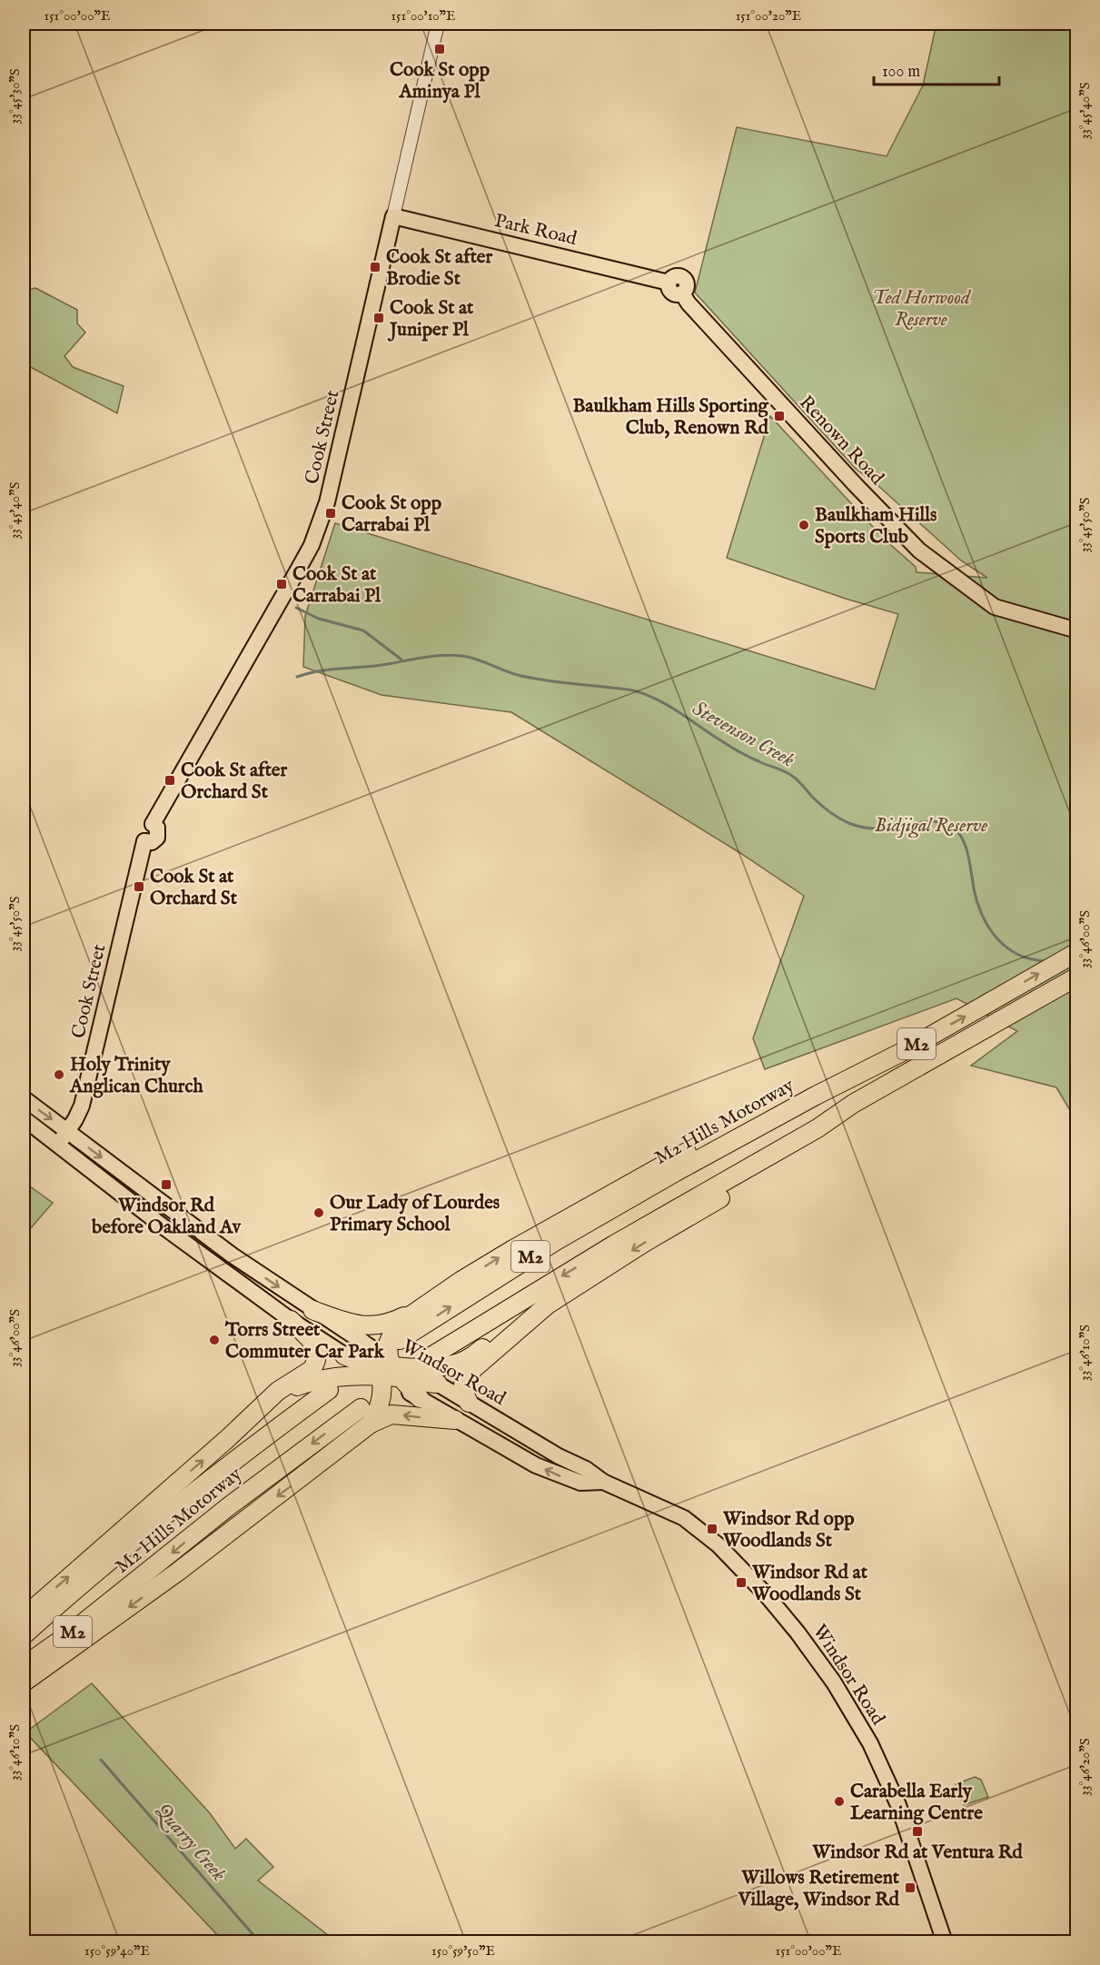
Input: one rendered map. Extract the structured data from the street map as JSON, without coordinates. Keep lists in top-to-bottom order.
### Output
{
  "streets": {
    "highway": ["M2", "M2 Hills Motorway"],
    "main road": [
      "Park Road",
      "Cook Street",
      "Renown Road",
      "Windsor Road"
    ]
  },
  "crossings": [
    ["Park Road", "Cook Street"],
    ["Park Road", "Renown Road"]
  ],
  "water": ["Stevenson Creek", "Quarry Creek"],
  "parks": ["Ted Horwood Reserve", "Bidjigal Reserve"],
  "places": {
    "transit": [
      "Cook St opp Aminya Pl",
      "Cook St after Brodie St",
      "Cook St at Juniper Pl",
      "Baulkham Hills Sporting Club, Renown Rd",
      "Cook St opp Carrabai Pl",
      "Cook St at Carrabai Pl",
      "Cook St after Orchard St",
      "Cook St at Orchard St",
      "Windsor Rd before Oakland Av",
      "Windsor Rd opp Woodlands St",
      "Windsor Rd at Woodlands St",
      "Windsor Rd at Ventura Rd",
      "Willows Retirement Village, Windsor Rd"
    ],
    "other": [
      "Baulkham Hills Sports Club",
      "Holy Trinity Anglican Church",
      "Our Lady of Lourdes Primary School",
      "Torrs Street Commuter Car Park",
      "Carabella Early Learning Centre"
    ]
  },
  "scale_bar": "100 m",
  "coordinates": [
    "151°00'00\"E",
    "151°00'10\"E",
    "151°00'20\"E",
    "33°45'30\"S",
    "33°45'40\"S",
    "33°45'50\"S",
    "33°46'00\"S",
    "33°46'10\"S",
    "33°46'20\"S",
    "150°59'40\"E",
    "150°59'50\"E"
  ]
}
